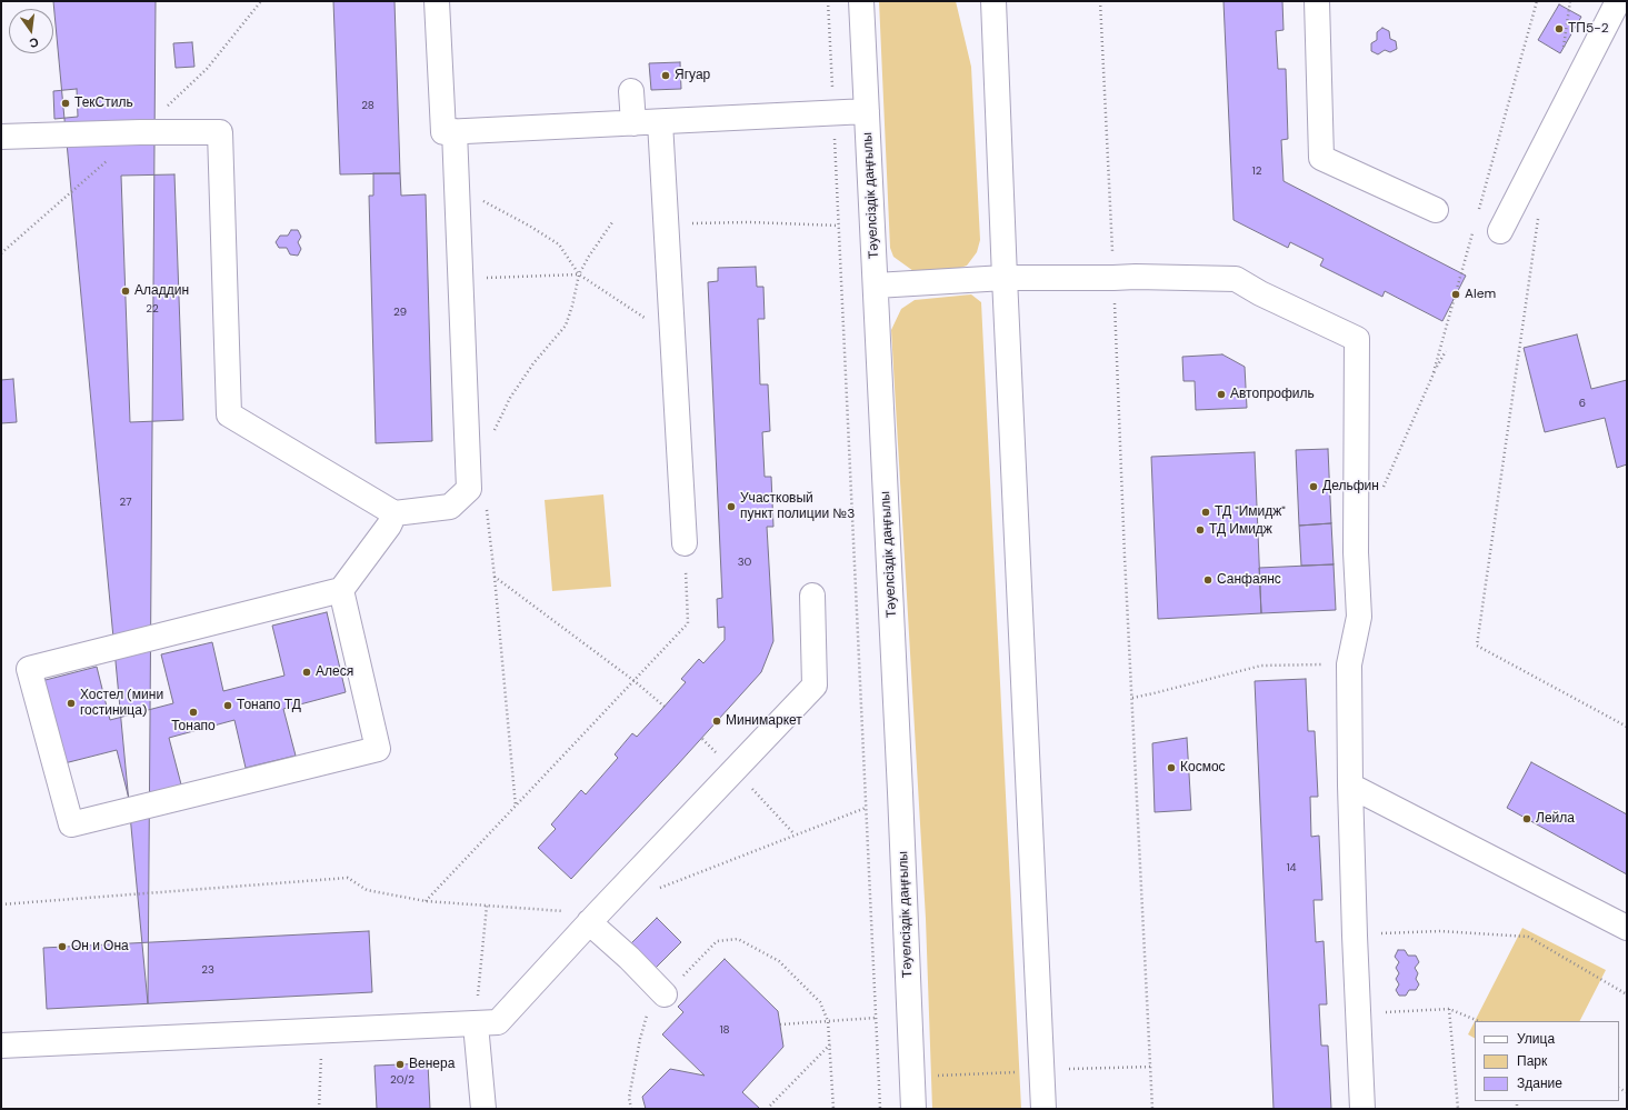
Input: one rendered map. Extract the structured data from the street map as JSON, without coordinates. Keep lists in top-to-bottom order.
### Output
{
  "streets": {
    "street": ["Тәуелсіздік даңғылы"]
  },
  "places": [
    "ТП5-2",
    "Ягуар",
    "ТекСтиль",
    "Аладдин",
    "Alem",
    "Автопрофиль",
    "Дельфин",
    "Участковый пункт полиции №3",
    "ТД \"Имидж\"",
    "ТД Имидж",
    "Санфаянс",
    "Алеся",
    "Хостел (мини гостиница)",
    "Тонапо ТД",
    "Тонапо",
    "Минимаркет",
    "Космос",
    "Лейла",
    "Он и Она",
    "Венера"
  ],
  "house_numbers": [
    "28",
    "12",
    "22",
    "29",
    "6",
    "27",
    "30",
    "14",
    "23",
    "18",
    "20/2"
  ],
  "legend": ["Улица", "Парк", "Здание"],
  "north": "bottom"
}
